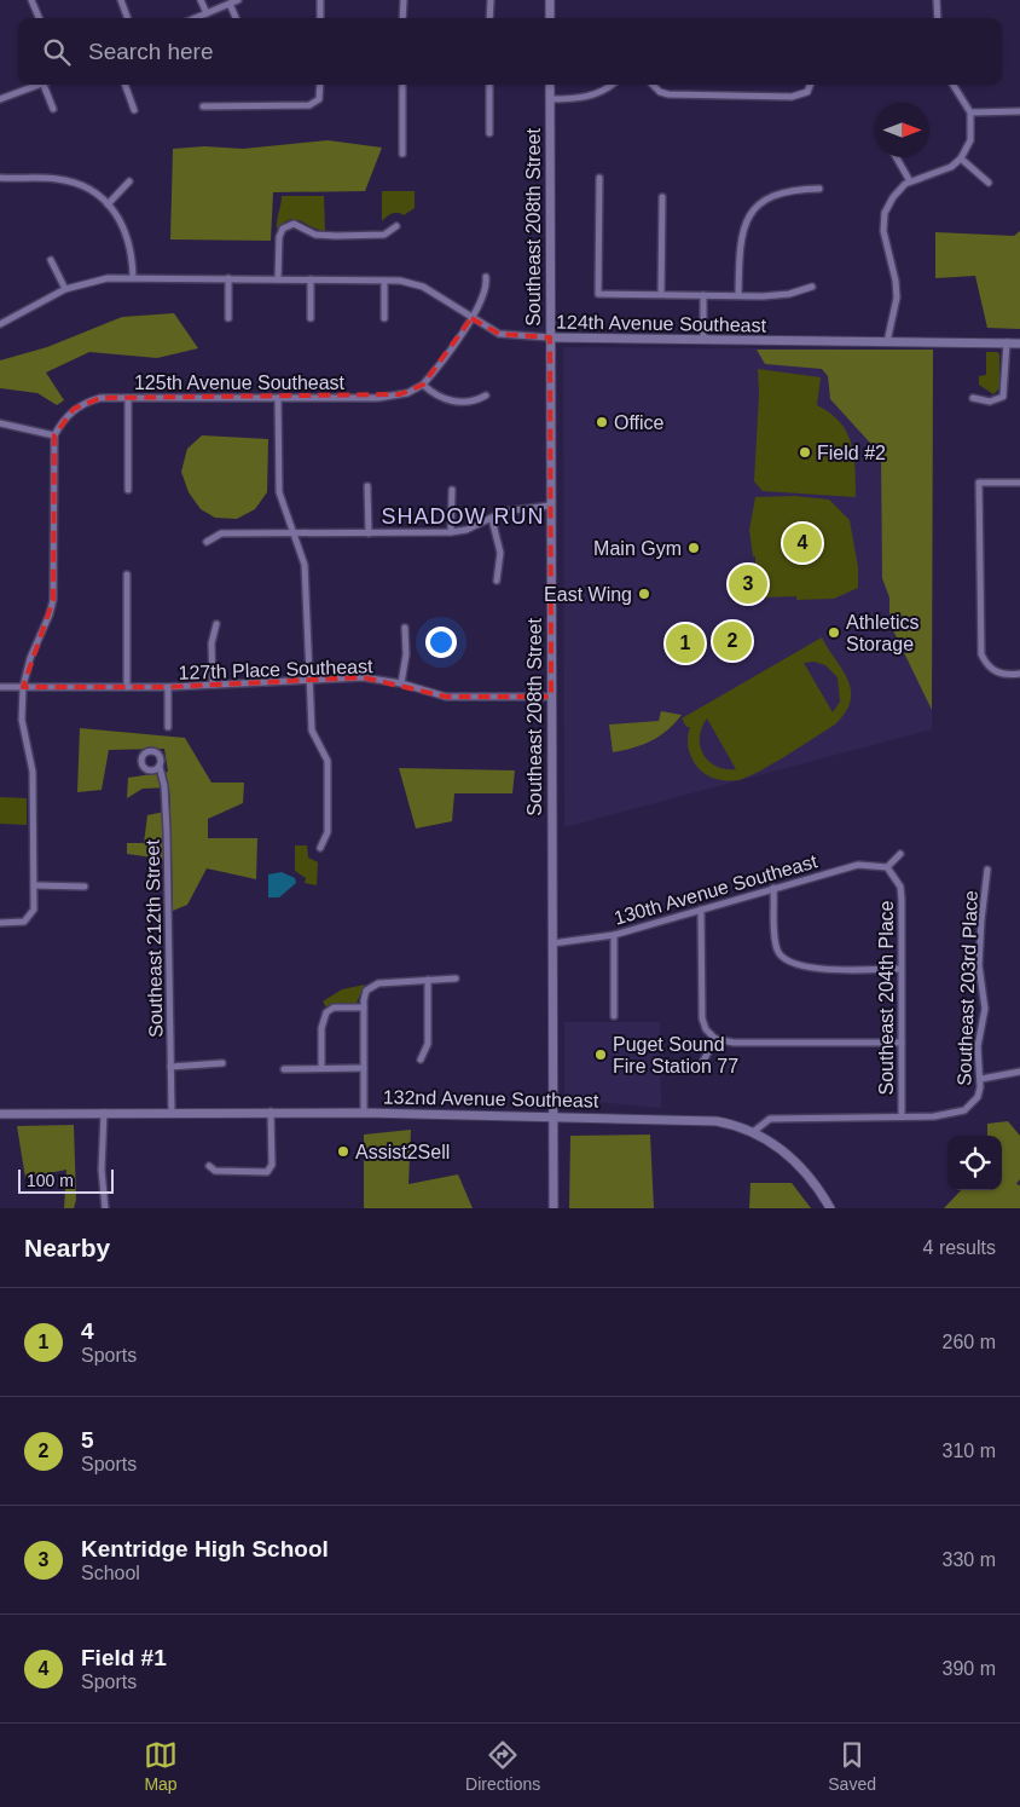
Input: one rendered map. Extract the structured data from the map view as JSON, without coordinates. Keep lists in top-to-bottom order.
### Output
{
  "streets": {
    "main road": ["Southeast 208th Street", "124th Avenue Southeast", "132nd Avenue Southeast"],
    "street": [
      "125th Avenue Southeast",
      "127th Place Southeast",
      "130th Avenue Southeast",
      "Southeast 212th Street",
      "Southeast 203rd Place",
      "Southeast 204th Place"
    ]
  },
  "crossings": [
    ["Southeast 208th Street", "124th Avenue Southeast"],
    ["Southeast 208th Street", "127th Place Southeast"],
    ["Southeast 208th Street", "130th Avenue Southeast"],
    ["Southeast 208th Street", "132nd Avenue Southeast"],
    ["130th Avenue Southeast", "Southeast 204th Place"],
    ["Southeast 212th Street", "132nd Avenue Southeast"],
    ["Southeast 203rd Place", "Southeast 204th Place"]
  ],
  "districts": ["SHADOW RUN"],
  "places": [
    "Office",
    "Field #2",
    "Main Gym",
    "East Wing",
    "Athletics Storage",
    "Puget Sound Fire Station 77",
    "Assist2Sell"
  ],
  "scale_bar": "100 m",
  "north": "right",
  "page": {
    "search": "Search here",
    "pins": [
      "4",
      "3",
      "2",
      "1"
    ],
    "scale": "100 m",
    "heading": ["Nearby", "4 results"],
    "list": [
      {
        "mark": "1",
        "name": "4",
        "note": "Sports",
        "value": "260 m"
      },
      {
        "mark": "2",
        "name": "5",
        "note": "Sports",
        "value": "310 m"
      },
      {
        "mark": "3",
        "name": "Kentridge High School",
        "note": "School",
        "value": "330 m"
      },
      {
        "mark": "4",
        "name": "Field #1",
        "note": "Sports",
        "value": "390 m"
      }
    ],
    "nav": ["Map", "Directions", "Saved"]
  }
}
